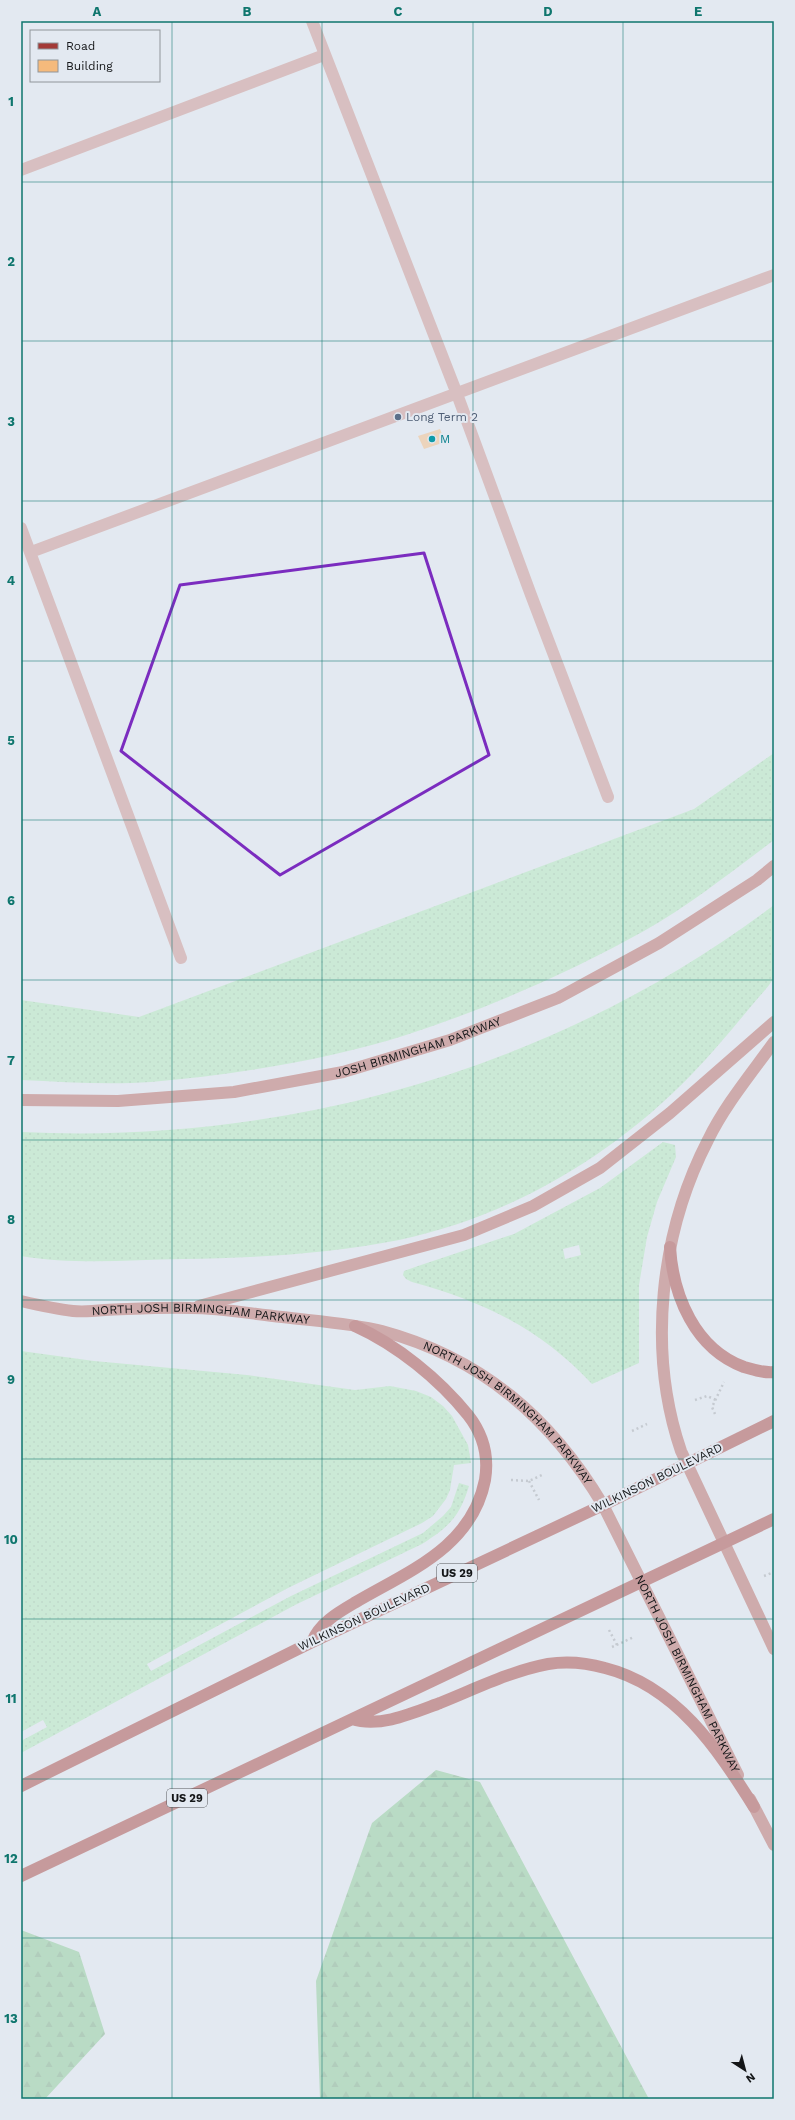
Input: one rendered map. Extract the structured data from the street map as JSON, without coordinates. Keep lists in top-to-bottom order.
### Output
{
  "streets": {
    "main road": [
      "JOSH BIRMINGHAM PARKWAY",
      "NORTH JOSH BIRMINGHAM PARKWAY",
      "WILKINSON BOULEVARD",
      "US 29"
    ]
  },
  "crossings": [
    ["NORTH JOSH BIRMINGHAM PARKWAY", "WILKINSON BOULEVARD"],
    ["NORTH JOSH BIRMINGHAM PARKWAY", "US 29"]
  ],
  "places": ["Long Term 2", "M"],
  "legend": ["Road", "Building"],
  "north": "bottom right",
  "grid": {
    "columns": [
      "A",
      "B",
      "C",
      "D",
      "E"
    ],
    "rows": [
      "1",
      "2",
      "3",
      "4",
      "5",
      "6",
      "7",
      "8",
      "9",
      "10",
      "11",
      "12",
      "13"
    ]
  }
}
